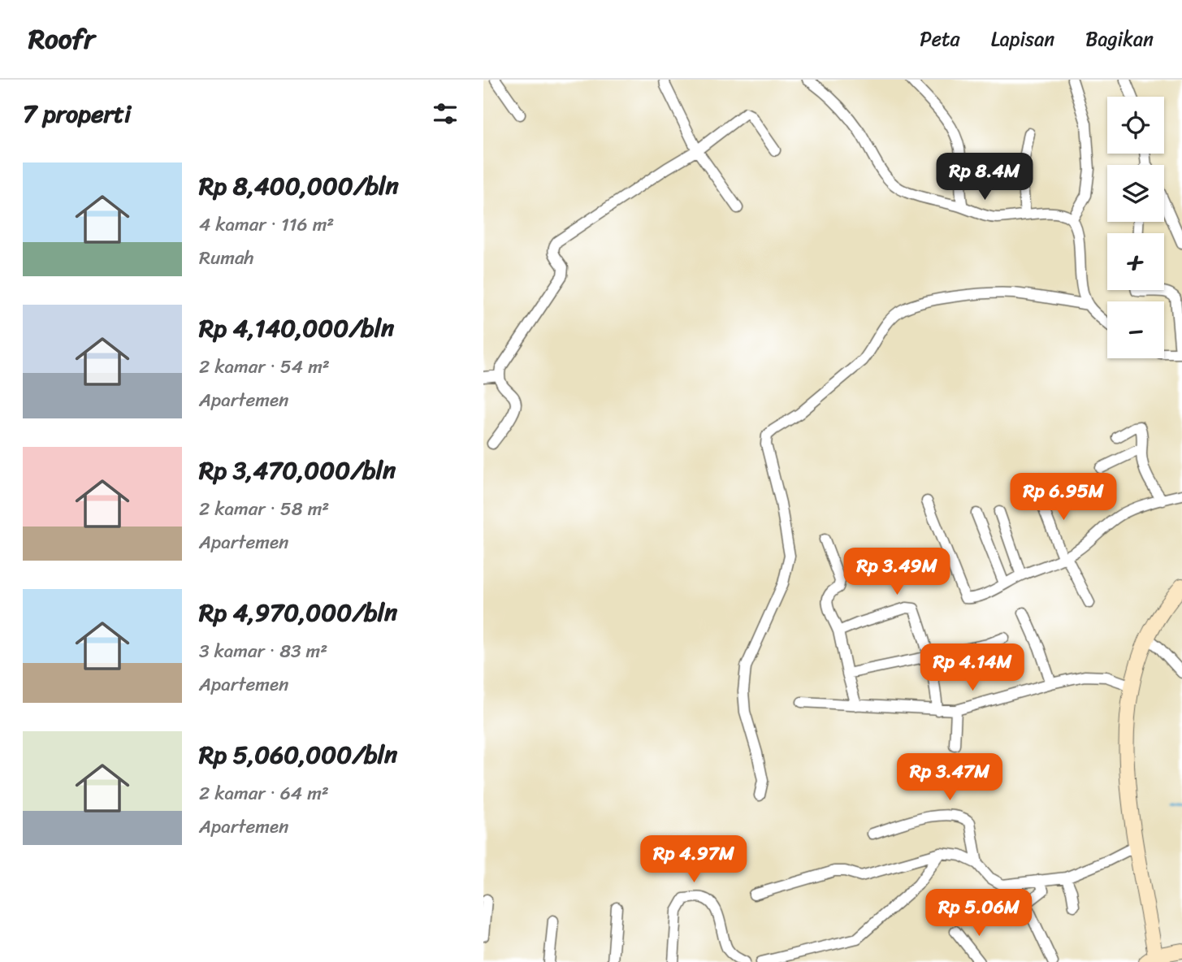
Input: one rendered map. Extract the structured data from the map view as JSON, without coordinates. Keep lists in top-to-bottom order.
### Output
{
  "page": {
    "header": "Roofr",
    "nav": ["Peta", "Lapisan", "Bagikan"],
    "heading": "7 properti",
    "map_buttons": ["+", "−"],
    "list": [
      {
        "name": "Rp 8,400,000/bln",
        "note": "4 kamar · 116 m² · Rumah"
      },
      {
        "name": "Rp 4,140,000/bln",
        "note": "2 kamar · 54 m² · Apartemen"
      },
      {
        "name": "Rp 3,470,000/bln",
        "note": "2 kamar · 58 m² · Apartemen"
      },
      {
        "name": "Rp 4,970,000/bln",
        "note": "3 kamar · 83 m² · Apartemen"
      },
      {
        "name": "Rp 5,060,000/bln",
        "note": "2 kamar · 64 m² · Apartemen"
      }
    ],
    "price": [
      "Rp 8.4M",
      "Rp 6.95M",
      "Rp 3.49M",
      "Rp 4.14M",
      "Rp 3.47M",
      "Rp 4.97M",
      "Rp 5.06M"
    ]
  }
}
